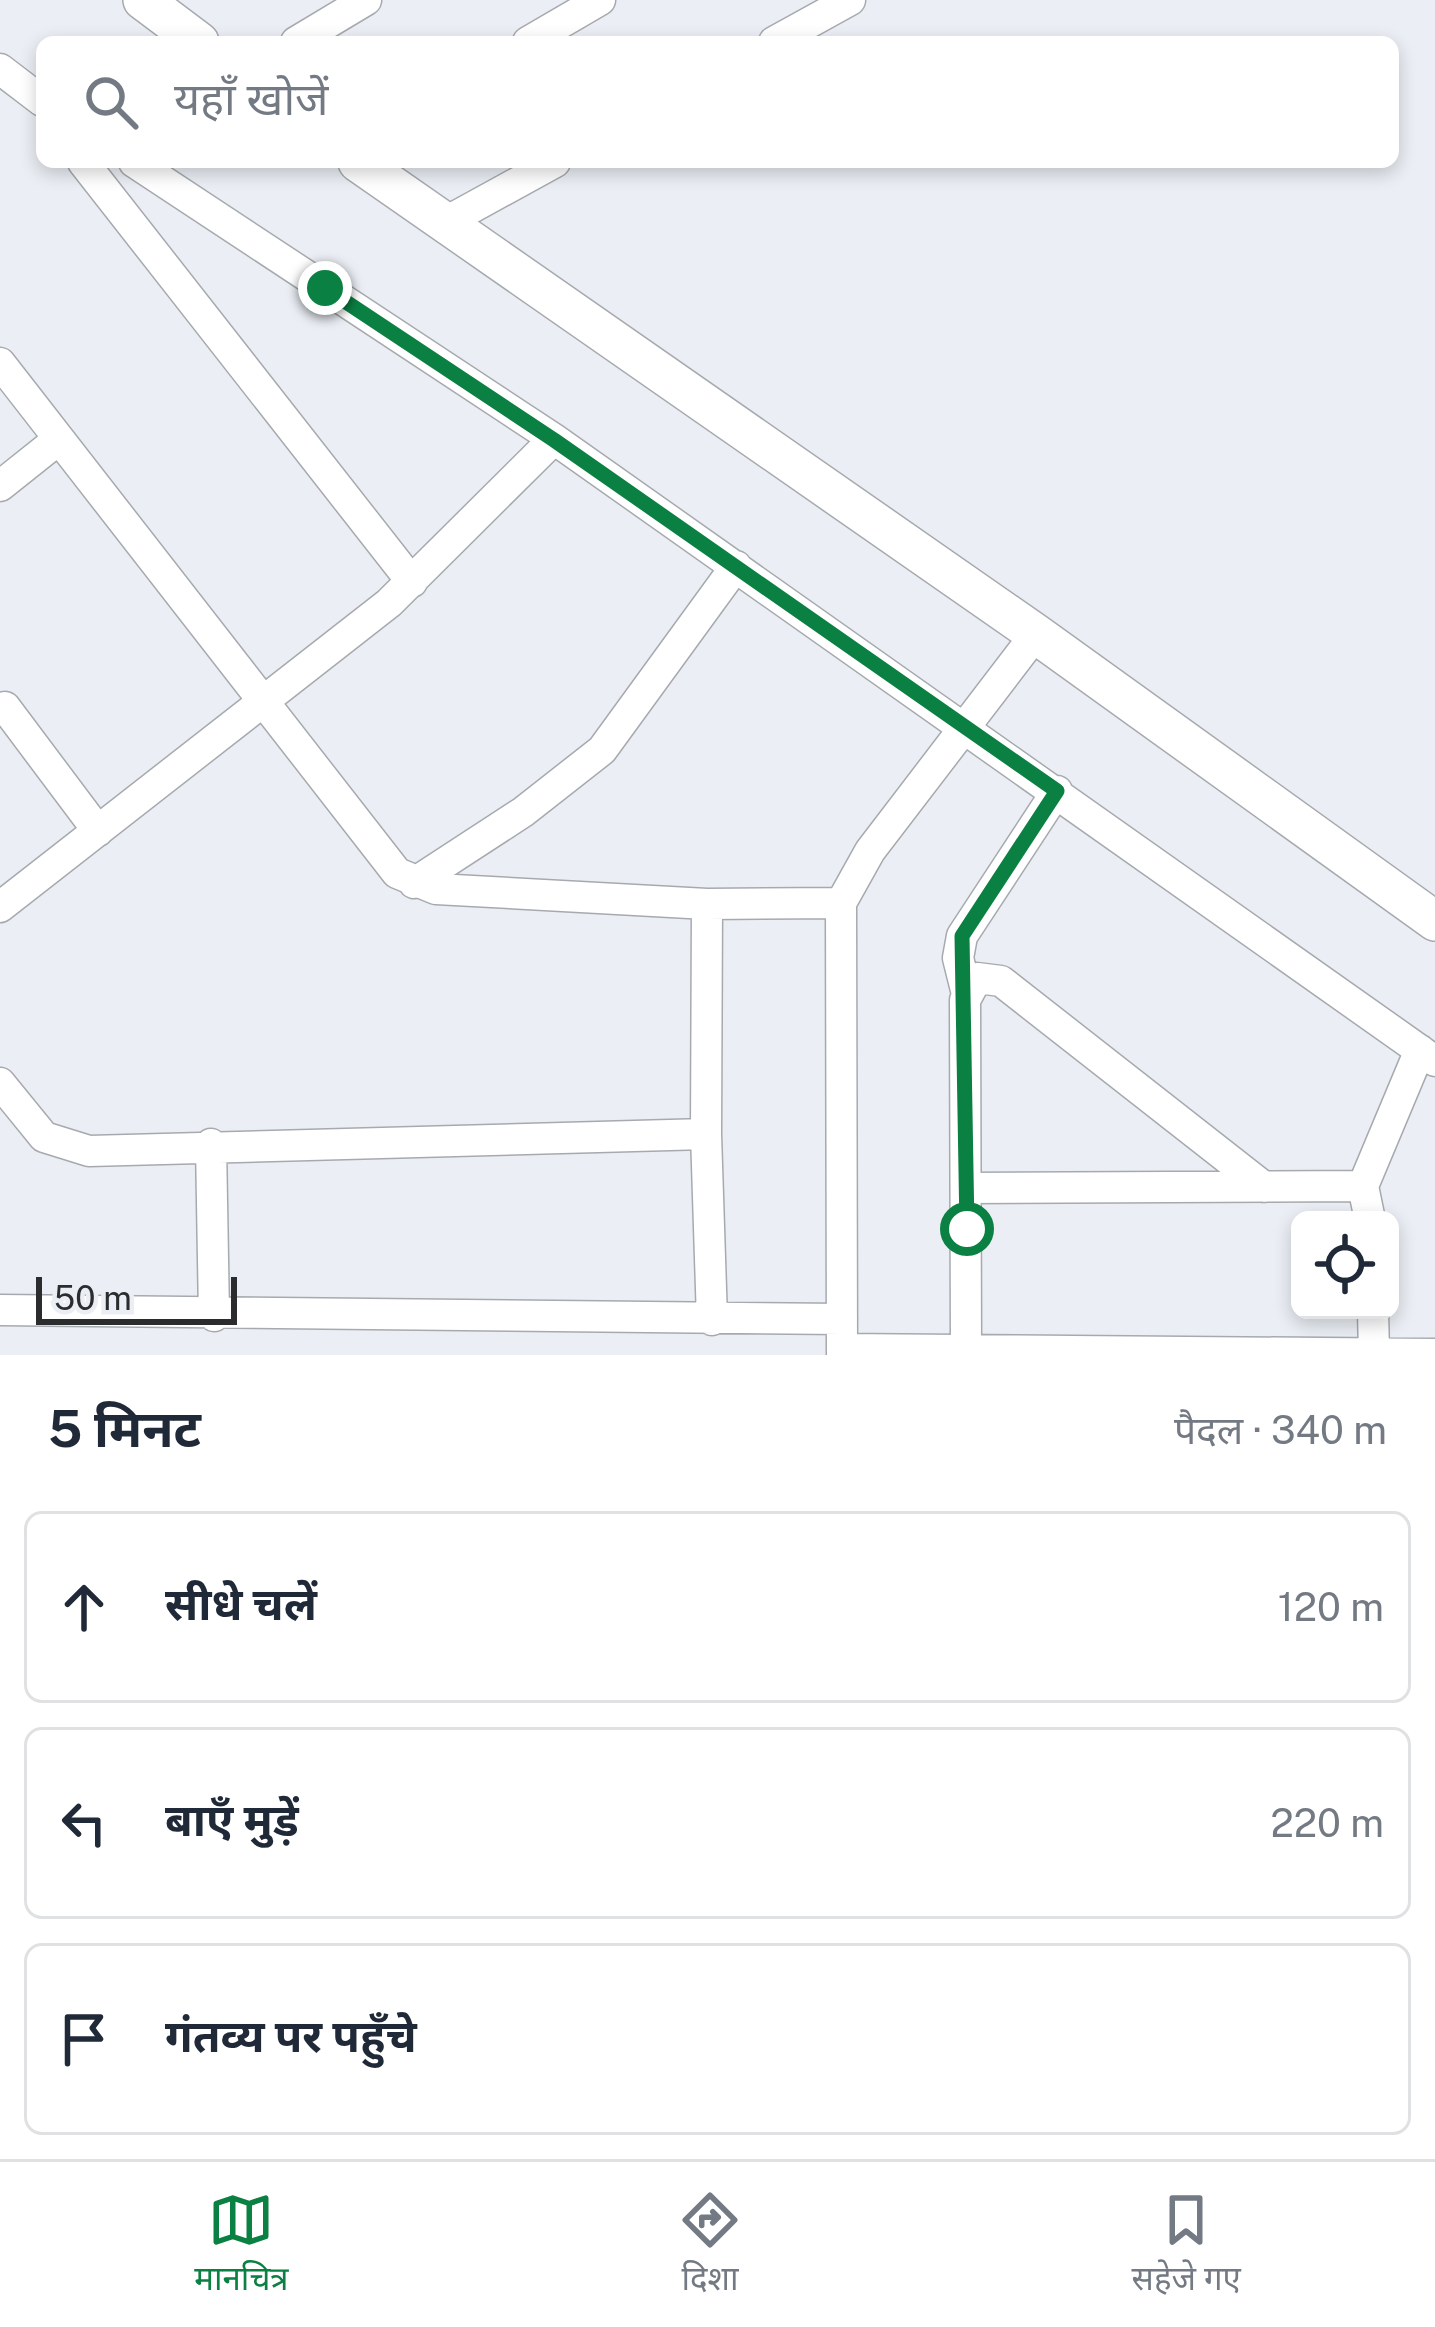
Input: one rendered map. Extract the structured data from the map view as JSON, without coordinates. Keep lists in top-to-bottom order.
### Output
{
  "scale_bar": "50 m",
  "page": {
    "search": "यहाँ खोजें",
    "scale": "50 m",
    "heading": ["5 मिनट", "पैदल · 340 m"],
    "list": [
      ["सीधे चलें", "120 m"],
      ["बाएँ मुड़ें", "220 m"],
      "गंतव्य पर पहुँचे"
    ],
    "nav": ["मानचित्र", "दिशा", "सहेजे गए"]
  }
}
